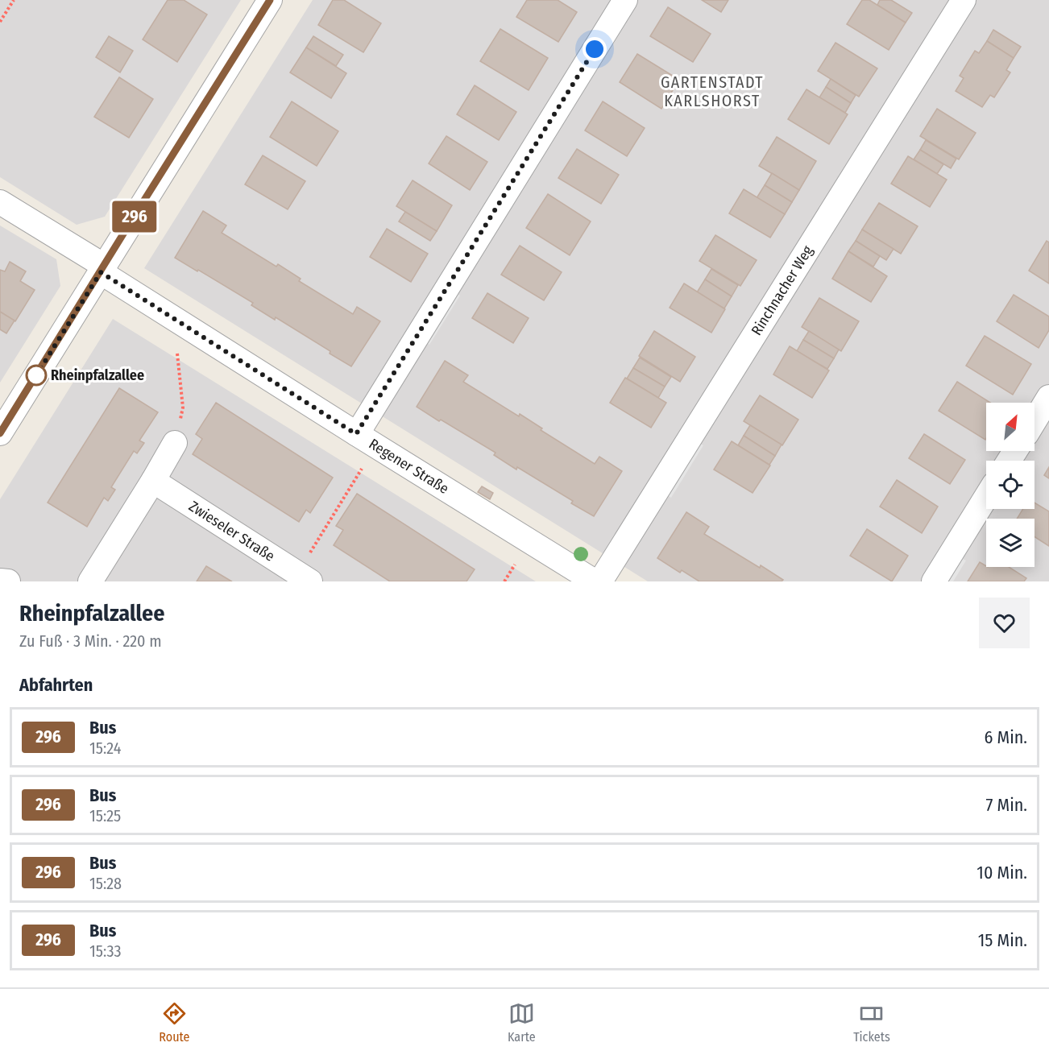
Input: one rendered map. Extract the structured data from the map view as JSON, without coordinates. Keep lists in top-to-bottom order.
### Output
{
  "streets": {
    "street": ["Rinchnacher Weg", "Regener Straße", "Zwieseler Straße"]
  },
  "districts": ["GARTENSTADT KARLSHORST"],
  "places": ["Rheinpfalzallee"],
  "lines": ["bus line 296"],
  "north": "top right",
  "page": {
    "on_map": "296",
    "heading": [
      ["Rheinpfalzallee", "Zu Fuß · 3 Min. · 220 m"],
      "Abfahrten"
    ],
    "list": [
      {
        "mark": "296",
        "name": "Bus",
        "note": "15:24",
        "value": "6 Min."
      },
      {
        "mark": "296",
        "name": "Bus",
        "note": "15:25",
        "value": "7 Min."
      },
      {
        "mark": "296",
        "name": "Bus",
        "note": "15:28",
        "value": "10 Min."
      },
      {
        "mark": "296",
        "name": "Bus",
        "note": "15:33",
        "value": "15 Min."
      }
    ],
    "tabs": ["Route", "Karte", "Tickets"]
  }
}
